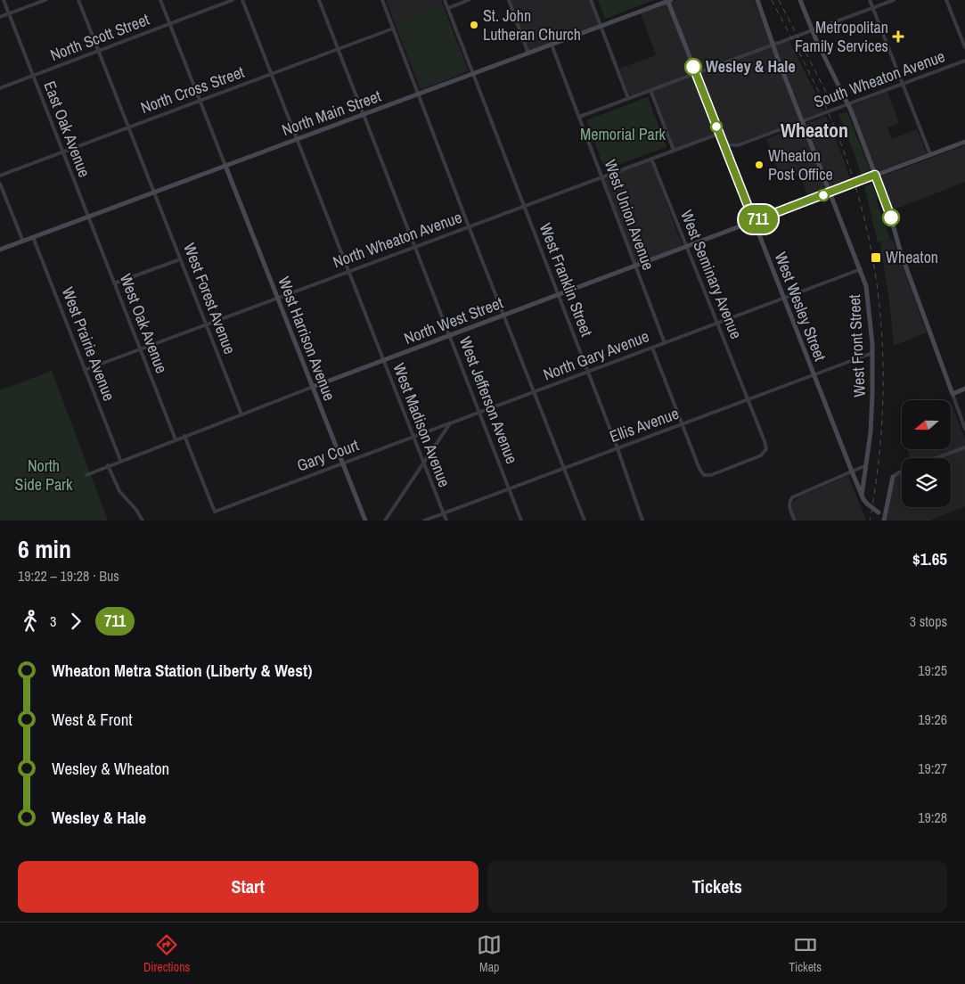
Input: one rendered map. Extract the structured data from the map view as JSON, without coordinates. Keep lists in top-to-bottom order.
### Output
{
  "streets": {
    "street": [
      "North Scott Street",
      "South Wheaton Avenue",
      "North Cross Street",
      "North Main Street",
      "East Oak Avenue",
      "West Union Avenue",
      "North Wheaton Avenue",
      "West Seminary Avenue",
      "West Franklin Street",
      "West Forest Avenue",
      "West Wesley Street",
      "North West Street",
      "West Oak Avenue",
      "West Harrison Avenue",
      "West Prairie Avenue",
      "West Front Street",
      "North Gary Avenue",
      "West Jefferson Avenue",
      "West Madison Avenue",
      "Ellis Avenue",
      "Gary Court"
    ]
  },
  "crossings": [
    ["North Scott Street", "East Oak Avenue"],
    ["North Scott Street", "West Forest Avenue"],
    ["South Wheaton Avenue", "West Front Street"],
    ["North Cross Street", "East Oak Avenue"],
    ["North Cross Street", "West Forest Avenue"],
    ["North Cross Street", "West Jefferson Avenue"],
    ["North Cross Street", "West Madison Avenue"],
    ["North Main Street", "East Oak Avenue"],
    ["North Main Street", "West Union Avenue"],
    ["North Main Street", "West Franklin Street"],
    ["North Main Street", "West Forest Avenue"],
    ["North Main Street", "West Wesley Street"],
    ["North Main Street", "West Oak Avenue"],
    ["North Main Street", "West Harrison Avenue"],
    ["North Main Street", "West Prairie Avenue"],
    ["North Main Street", "West Jefferson Avenue"],
    ["North Main Street", "West Madison Avenue"],
    ["East Oak Avenue", "West Oak Avenue"],
    ["West Union Avenue", "North Wheaton Avenue"],
    ["West Union Avenue", "North West Street"],
    ["West Union Avenue", "North Gary Avenue"],
    ["North Wheaton Avenue", "West Seminary Avenue"],
    ["North Wheaton Avenue", "West Franklin Street"],
    ["North Wheaton Avenue", "West Forest Avenue"],
    ["North Wheaton Avenue", "West Wesley Street"],
    ["North Wheaton Avenue", "West Oak Avenue"],
    ["North Wheaton Avenue", "West Harrison Avenue"],
    ["North Wheaton Avenue", "West Prairie Avenue"],
    ["North Wheaton Avenue", "West Jefferson Avenue"],
    ["North Wheaton Avenue", "West Madison Avenue"],
    ["West Seminary Avenue", "North West Street"],
    ["West Seminary Avenue", "North Gary Avenue"],
    ["West Seminary Avenue", "Ellis Avenue"],
    ["West Franklin Street", "North West Street"],
    ["West Franklin Street", "North Gary Avenue"],
    ["West Franklin Street", "Ellis Avenue"],
    ["West Forest Avenue", "North West Street"],
    ["West Wesley Street", "North West Street"],
    ["West Wesley Street", "West Front Street"],
    ["West Wesley Street", "North Gary Avenue"],
    ["West Wesley Street", "Ellis Avenue"],
    ["North West Street", "West Oak Avenue"],
    ["North West Street", "West Harrison Avenue"],
    ["North West Street", "West Prairie Avenue"],
    ["North West Street", "West Front Street"],
    ["North West Street", "West Jefferson Avenue"],
    ["North West Street", "West Madison Avenue"],
    ["North West Street", "Gary Court"],
    ["West Harrison Avenue", "Gary Court"],
    ["West Front Street", "North Gary Avenue"],
    ["West Front Street", "Ellis Avenue"],
    ["North Gary Avenue", "West Jefferson Avenue"],
    ["North Gary Avenue", "Gary Court"],
    ["West Jefferson Avenue", "Ellis Avenue"],
    ["West Madison Avenue", "Ellis Avenue"],
    ["West Madison Avenue", "Gary Court"]
  ],
  "districts": ["Wheaton"],
  "parks": ["Memorial Park", "North Side Park"],
  "places": {
    "other": ["St. John Lutheran Church", "Wesley & Hale", "Wheaton Post Office"],
    "health": ["Metropolitan Family Services"],
    "transit": ["Wheaton"]
  },
  "lines": ["bus line 711"],
  "north": "left",
  "page": {
    "on_map": "711",
    "heading": ["6 min", "19:22 – 19:28 · Bus", "$1.65"],
    "legs": ["3", "711", "3 stops"],
    "list": [
      {
        "name": "Wheaton Metra Station (Liberty & West)",
        "value": "19:25"
      },
      {
        "name": "West & Front",
        "value": "19:26"
      },
      {
        "name": "Wesley & Wheaton",
        "value": "19:27"
      },
      {
        "name": "Wesley & Hale",
        "value": "19:28"
      }
    ],
    "buttons": ["Start", "Tickets"],
    "tabs": ["Directions", "Map", "Tickets"]
  }
}
